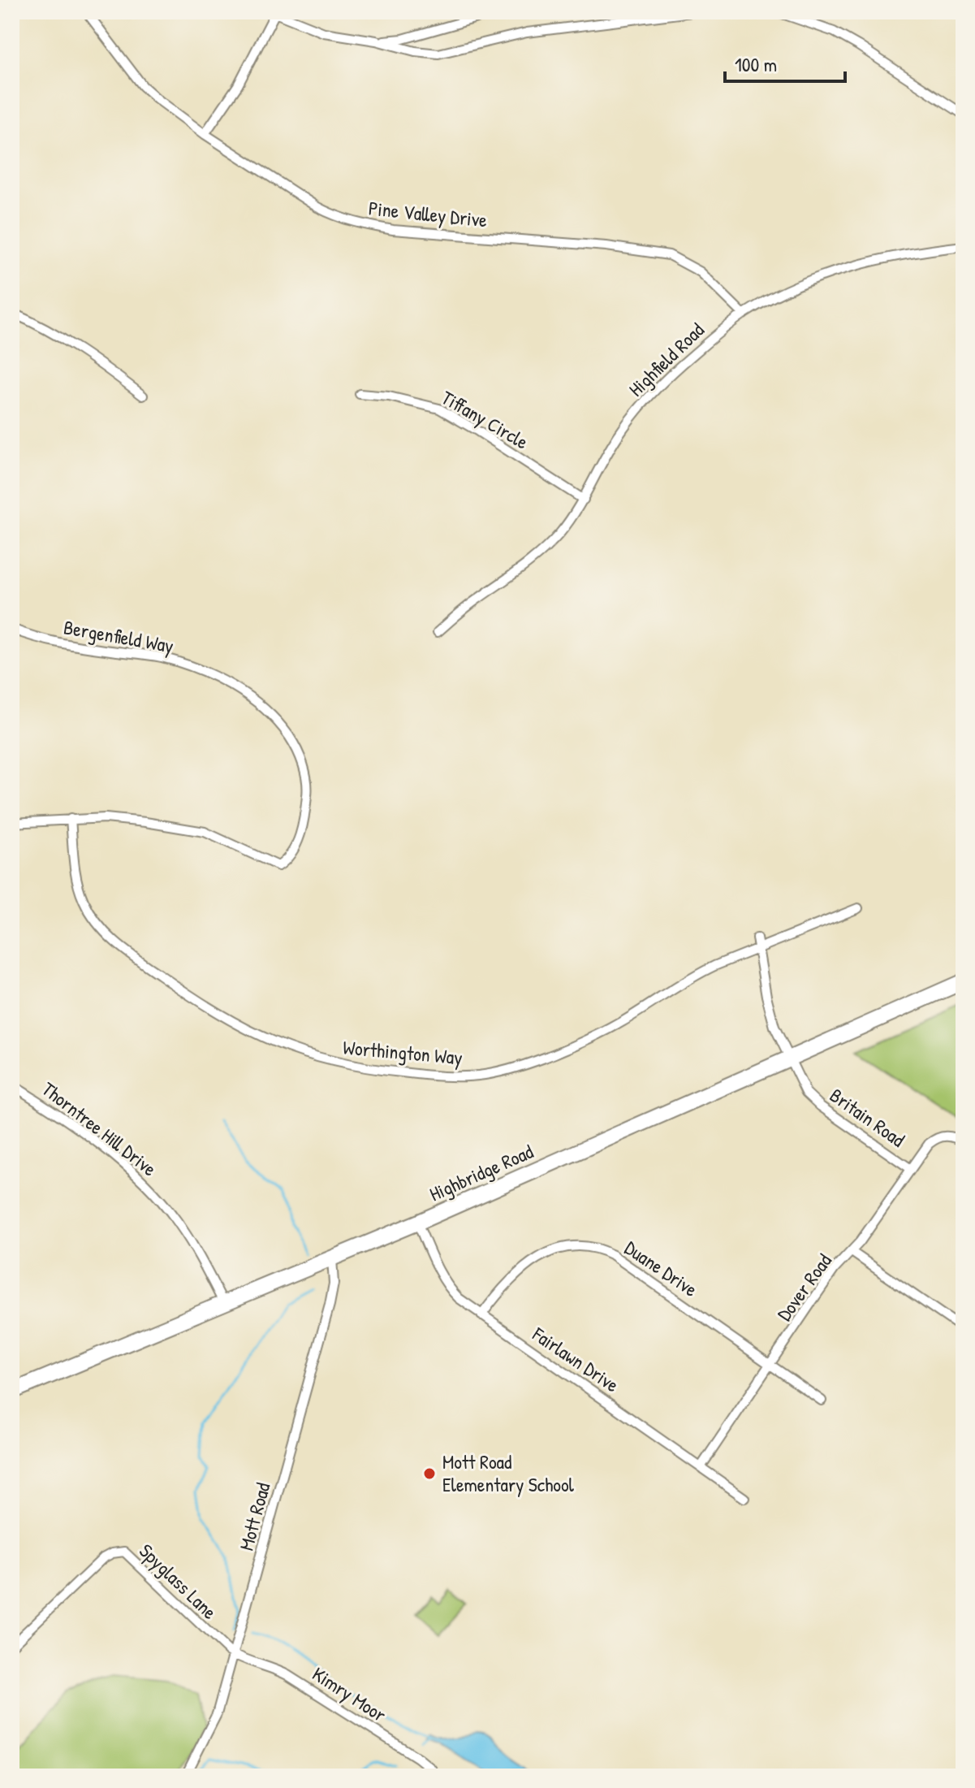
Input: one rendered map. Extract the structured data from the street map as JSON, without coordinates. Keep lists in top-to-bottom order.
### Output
{
  "streets": {
    "highway": ["Highbridge Road"],
    "street": [
      "Pine Valley Drive",
      "Highfield Road",
      "Tiffany Circle",
      "Bergenfield Way",
      "Worthington Way",
      "Britain Road",
      "Thorntree Hill Drive",
      "Duane Drive",
      "Dover Road",
      "Fairlawn Drive",
      "Mott Road",
      "Spyglass Lane",
      "Kimry Moor"
    ]
  },
  "crossings": [
    ["Pine Valley Drive", "Highfield Road"],
    ["Highfield Road", "Tiffany Circle"],
    ["Bergenfield Way", "Worthington Way"],
    ["Worthington Way", "Britain Road"],
    ["Britain Road", "Highbridge Road"],
    ["Britain Road", "Dover Road"],
    ["Thorntree Hill Drive", "Highbridge Road"],
    ["Highbridge Road", "Fairlawn Drive"],
    ["Highbridge Road", "Mott Road"],
    ["Duane Drive", "Dover Road"],
    ["Duane Drive", "Fairlawn Drive"],
    ["Dover Road", "Fairlawn Drive"],
    ["Mott Road", "Spyglass Lane"],
    ["Mott Road", "Kimry Moor"],
    ["Spyglass Lane", "Kimry Moor"]
  ],
  "places": ["Mott Road Elementary School"],
  "scale_bar": "100 m"
}
